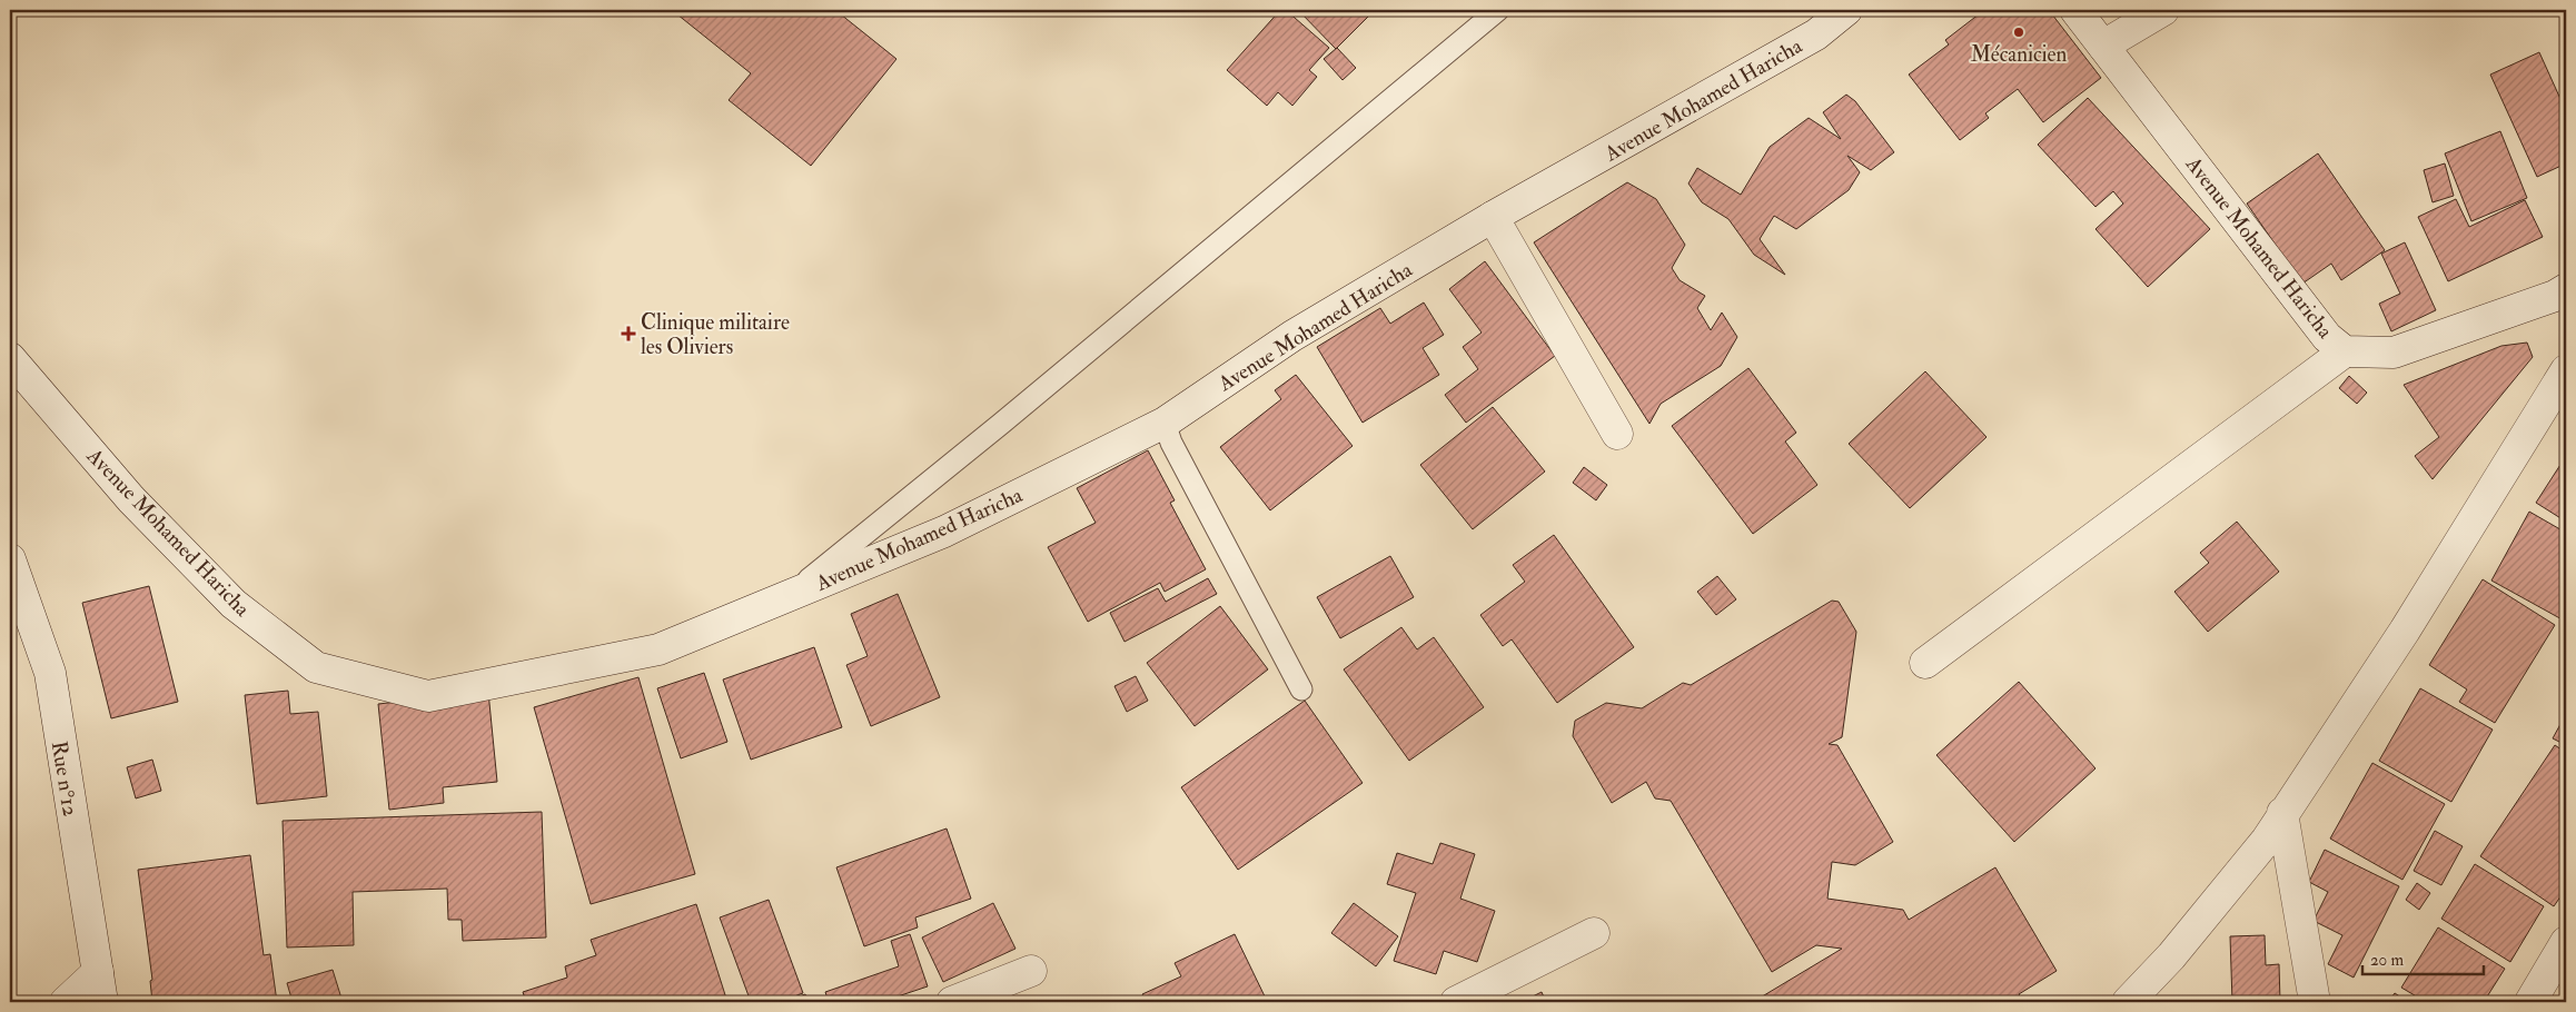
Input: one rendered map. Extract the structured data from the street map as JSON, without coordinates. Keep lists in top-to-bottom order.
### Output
{
  "streets": {
    "street": ["Avenue Mohamed Haricha", "Rue n°12"]
  },
  "places": {
    "other": ["Mécanicien"],
    "health": ["Clinique militaire les Oliviers"]
  },
  "scale_bar": "20 m"
}
